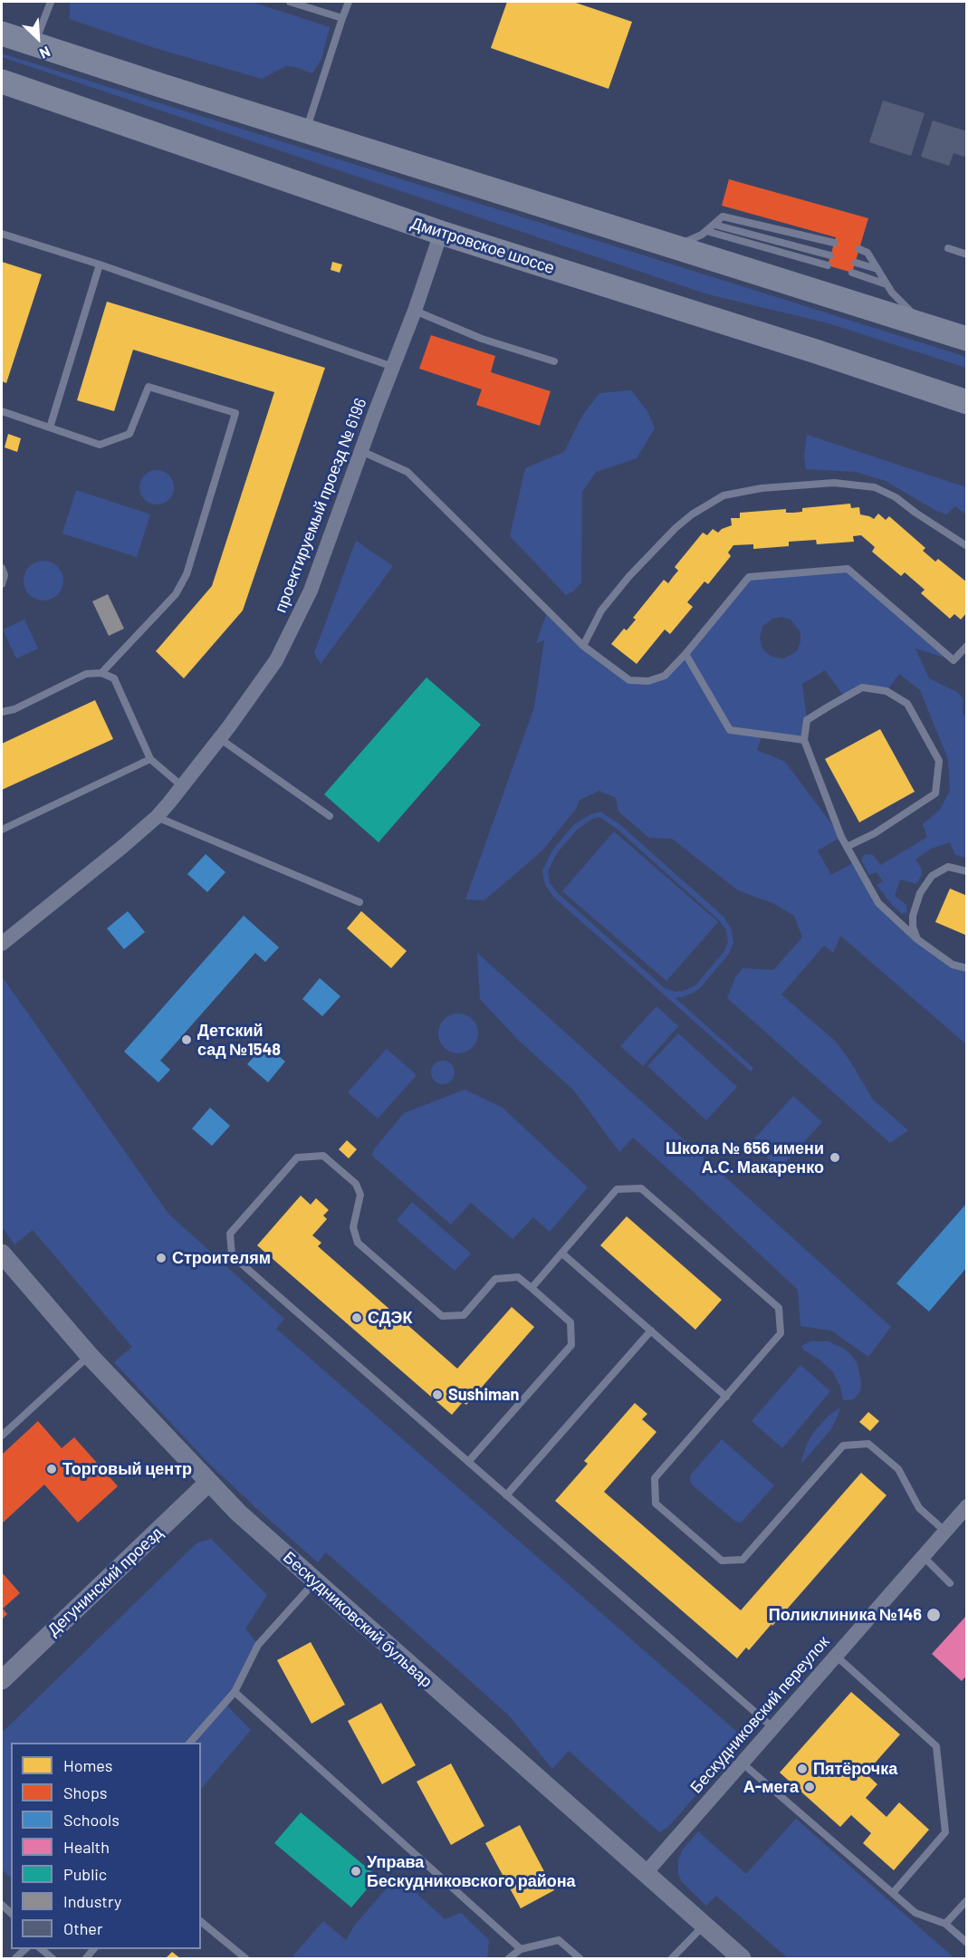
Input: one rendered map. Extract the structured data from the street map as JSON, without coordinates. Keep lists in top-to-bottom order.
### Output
{
  "streets": {
    "main road": ["Дмитровское шоссе"],
    "street": [
      "проектируемый проезд № 6196",
      "Дегунинский проезд",
      "Бескудниковский бульвар",
      "Бескудниковский переулок"
    ]
  },
  "crossings": [
    ["Дмитровское шоссе", "проектируемый проезд № 6196"],
    ["Дегунинский проезд", "Бескудниковский бульвар"],
    ["Бескудниковский бульвар", "Бескудниковский переулок"]
  ],
  "places": [
    "Детский сад №1548",
    "Школа № 656 имени А.С. Макаренко",
    "Строителям",
    "СДЭК",
    "Sushiman",
    "Торговый центр",
    "Поликлиника №146",
    "Пятёрочка",
    "А-мега",
    "Управа Бескудниковского района"
  ],
  "legend": [
    "Homes",
    "Shops",
    "Schools",
    "Health",
    "Public",
    "Industry",
    "Other"
  ],
  "north": "bottom right"
}
